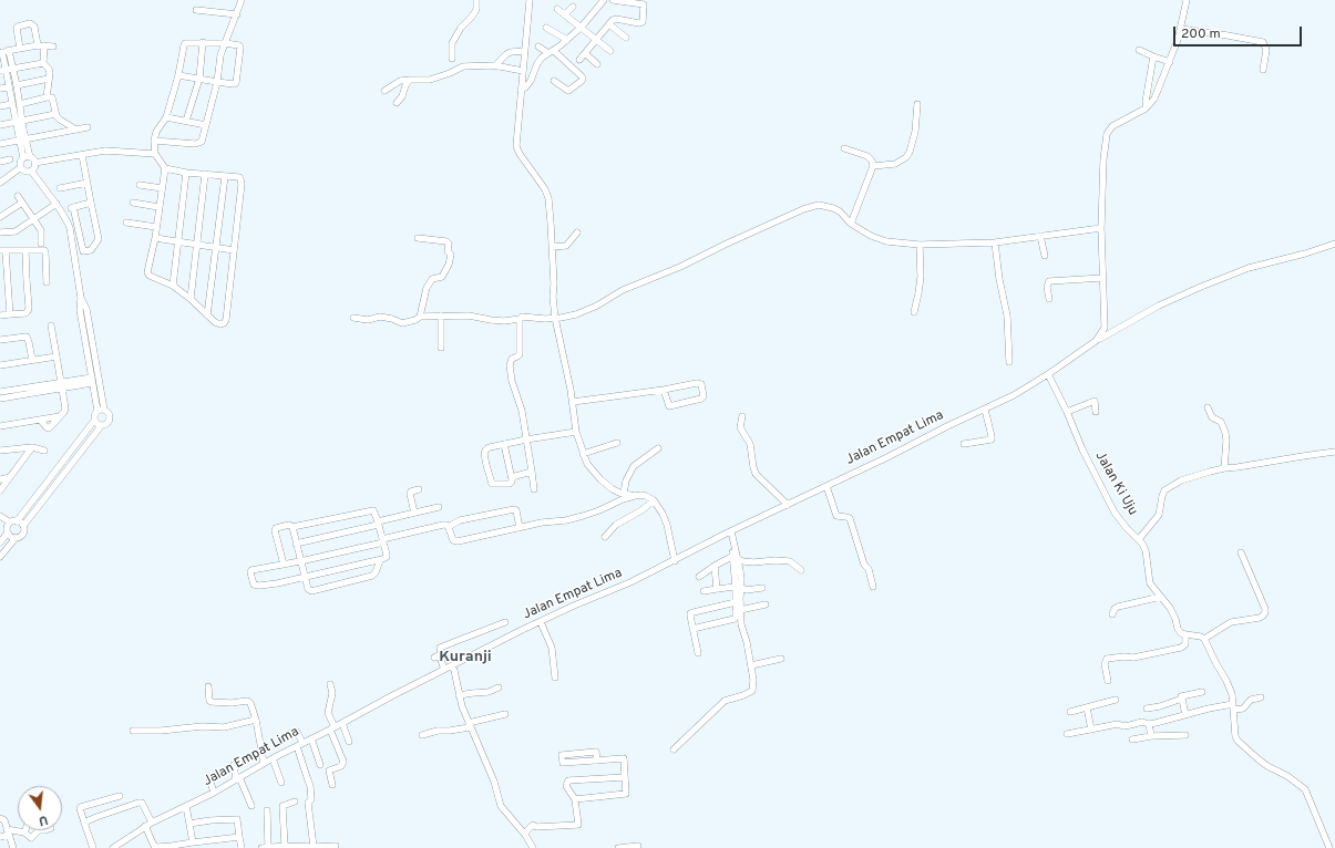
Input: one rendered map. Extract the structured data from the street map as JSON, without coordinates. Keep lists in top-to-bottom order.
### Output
{
  "streets": {
    "street": ["Jalan Empat Lima", "Jalan Ki Uju"]
  },
  "crossings": [
    ["Jalan Empat Lima", "Jalan Ki Uju"]
  ],
  "districts": ["Kuranji"],
  "scale_bar": "200 m",
  "north": "bottom"
}
